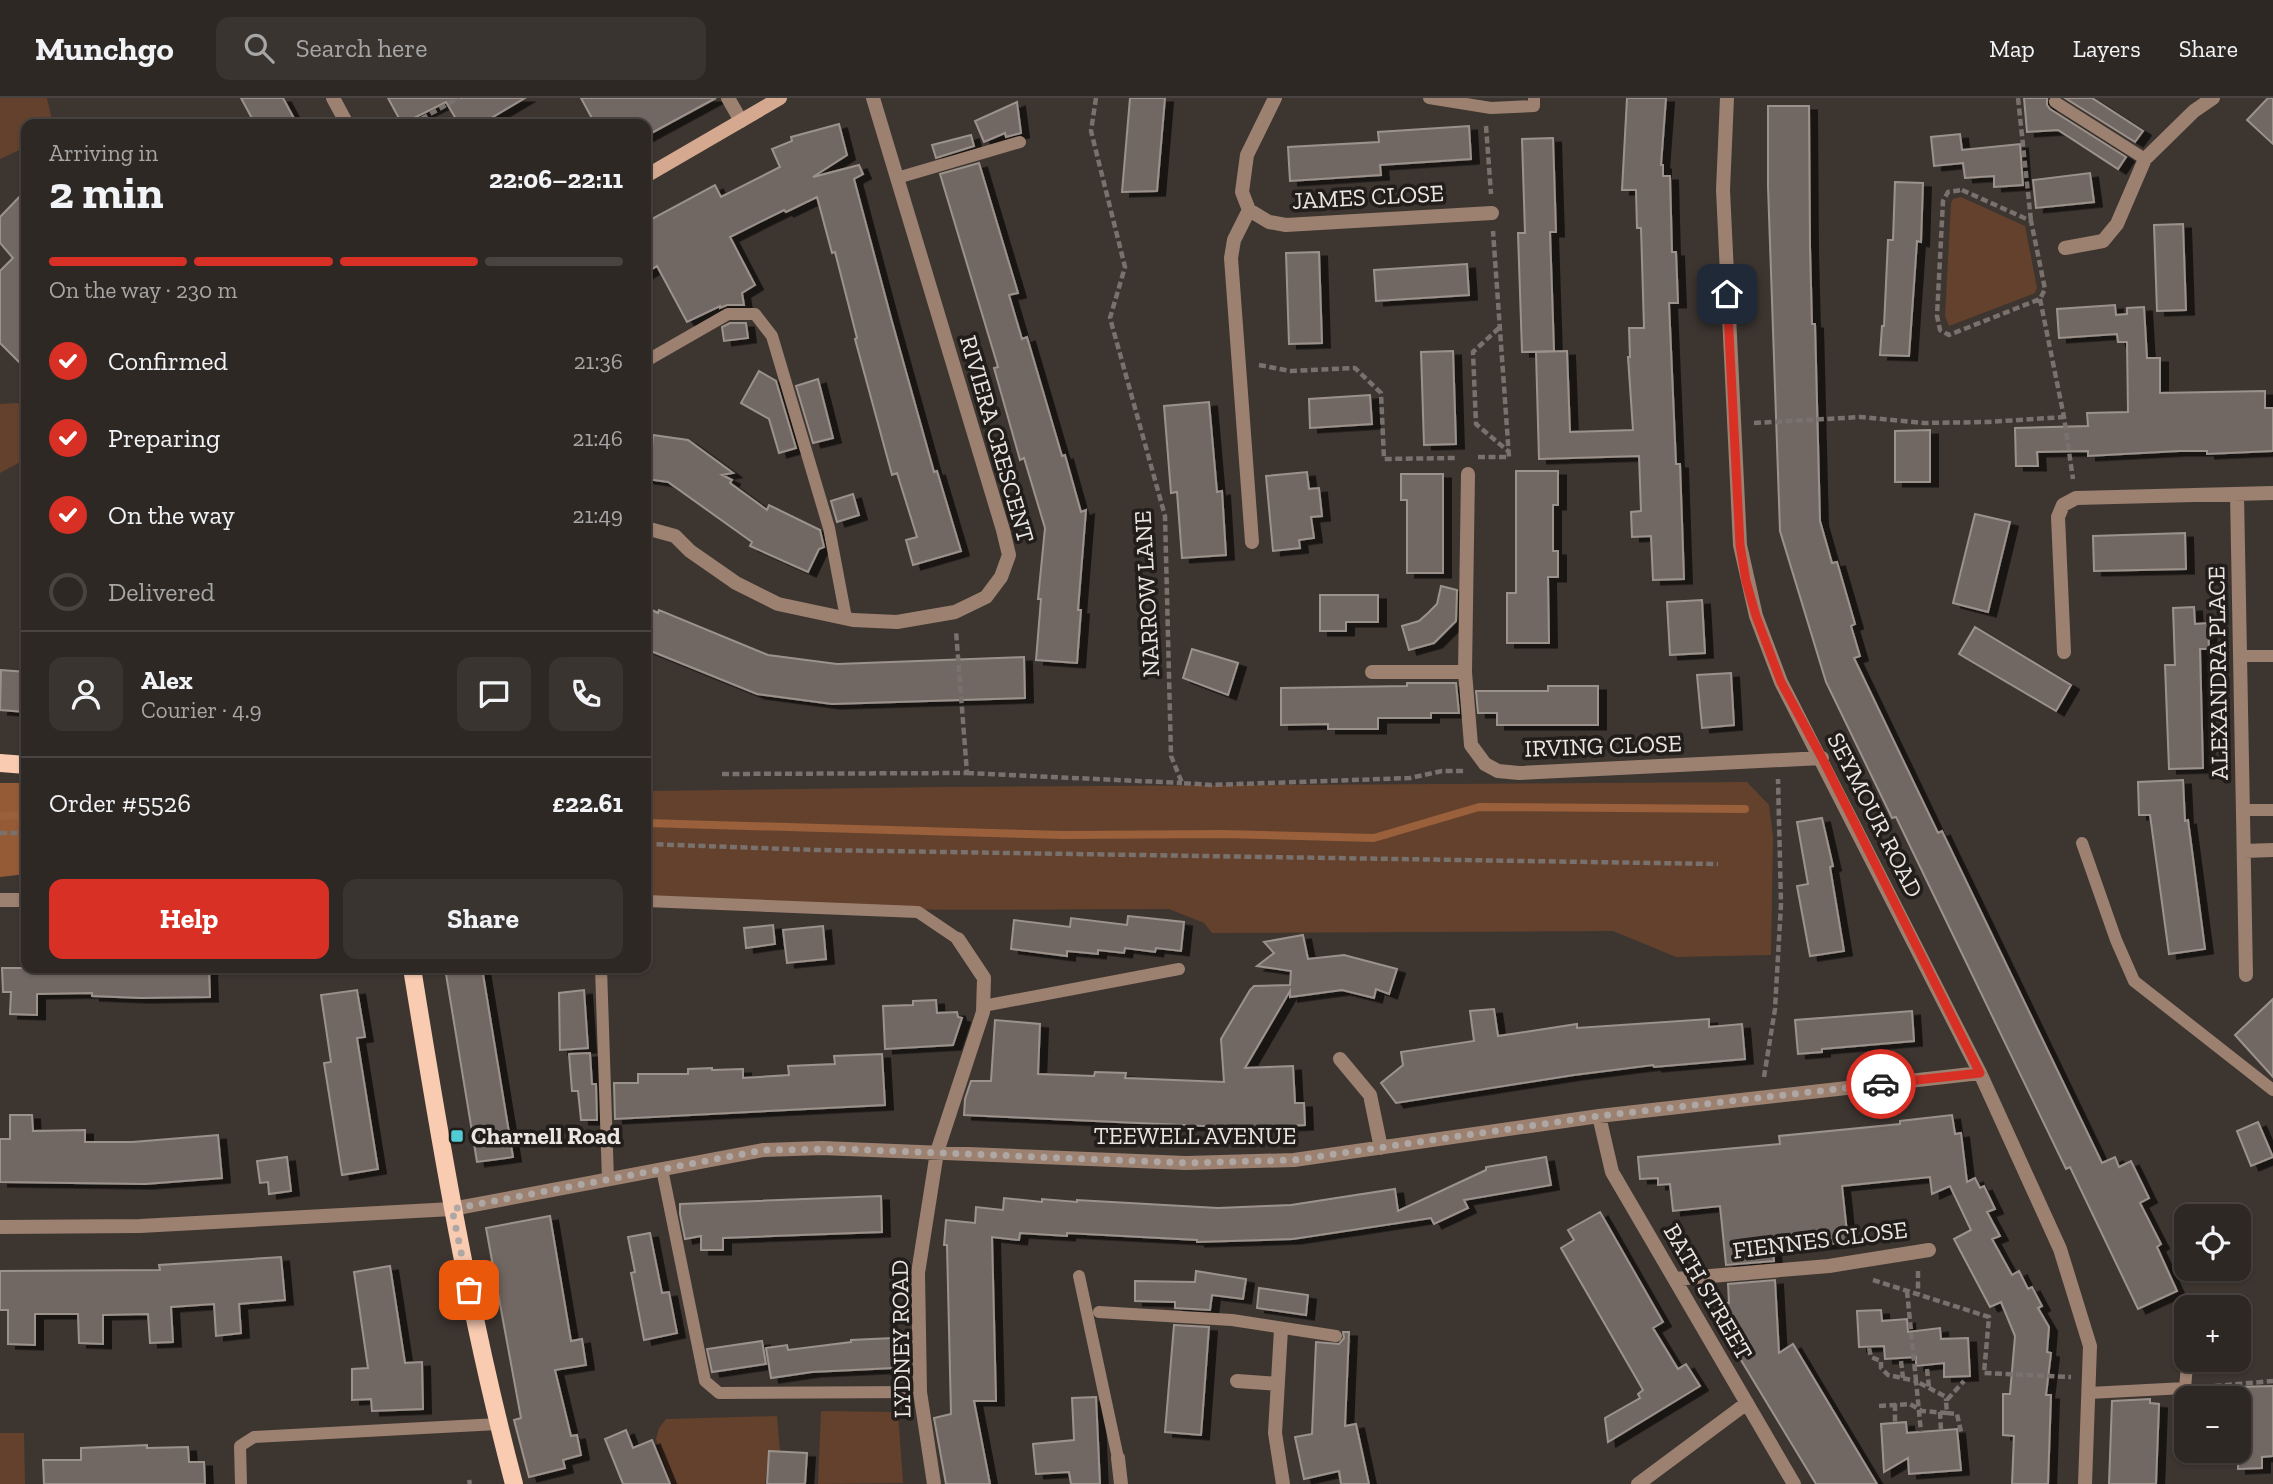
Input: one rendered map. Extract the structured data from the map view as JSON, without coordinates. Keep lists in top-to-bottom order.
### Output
{
  "streets": {
    "street": [
      "JAMES CLOSE",
      "RIVIERA CRESCENT",
      "ALEXANDRA PLACE",
      "IRVING CLOSE",
      "SEYMOUR ROAD",
      "TEEWELL AVENUE",
      "FIENNES CLOSE",
      "BATH STREET",
      "LYDNEY ROAD"
    ],
    "path": ["NARROW LANE"]
  },
  "crossings": [
    ["IRVING CLOSE", "SEYMOUR ROAD"],
    ["SEYMOUR ROAD", "TEEWELL AVENUE"],
    ["TEEWELL AVENUE", "BATH STREET"],
    ["TEEWELL AVENUE", "LYDNEY ROAD"],
    ["FIENNES CLOSE", "BATH STREET"]
  ],
  "places": {
    "transit": ["Charnell Road"]
  },
  "page": {
    "header": "Munchgo",
    "search": "Search here",
    "nav": ["Map", "Layers", "Share"],
    "heading": ["2 min", "Arriving in", "22:06–22:11"],
    "panel": [
      "Alex",
      "Courier · 4.9",
      "Order #5526",
      "£22.61"
    ],
    "bar": "On the way · 230 m",
    "list": [
      ["Confirmed", "21:36"],
      ["Preparing", "21:46"],
      ["On the way", "21:49"],
      "Delivered"
    ],
    "buttons": ["Help", "Share"],
    "map_buttons": ["+", "−"]
  }
}
